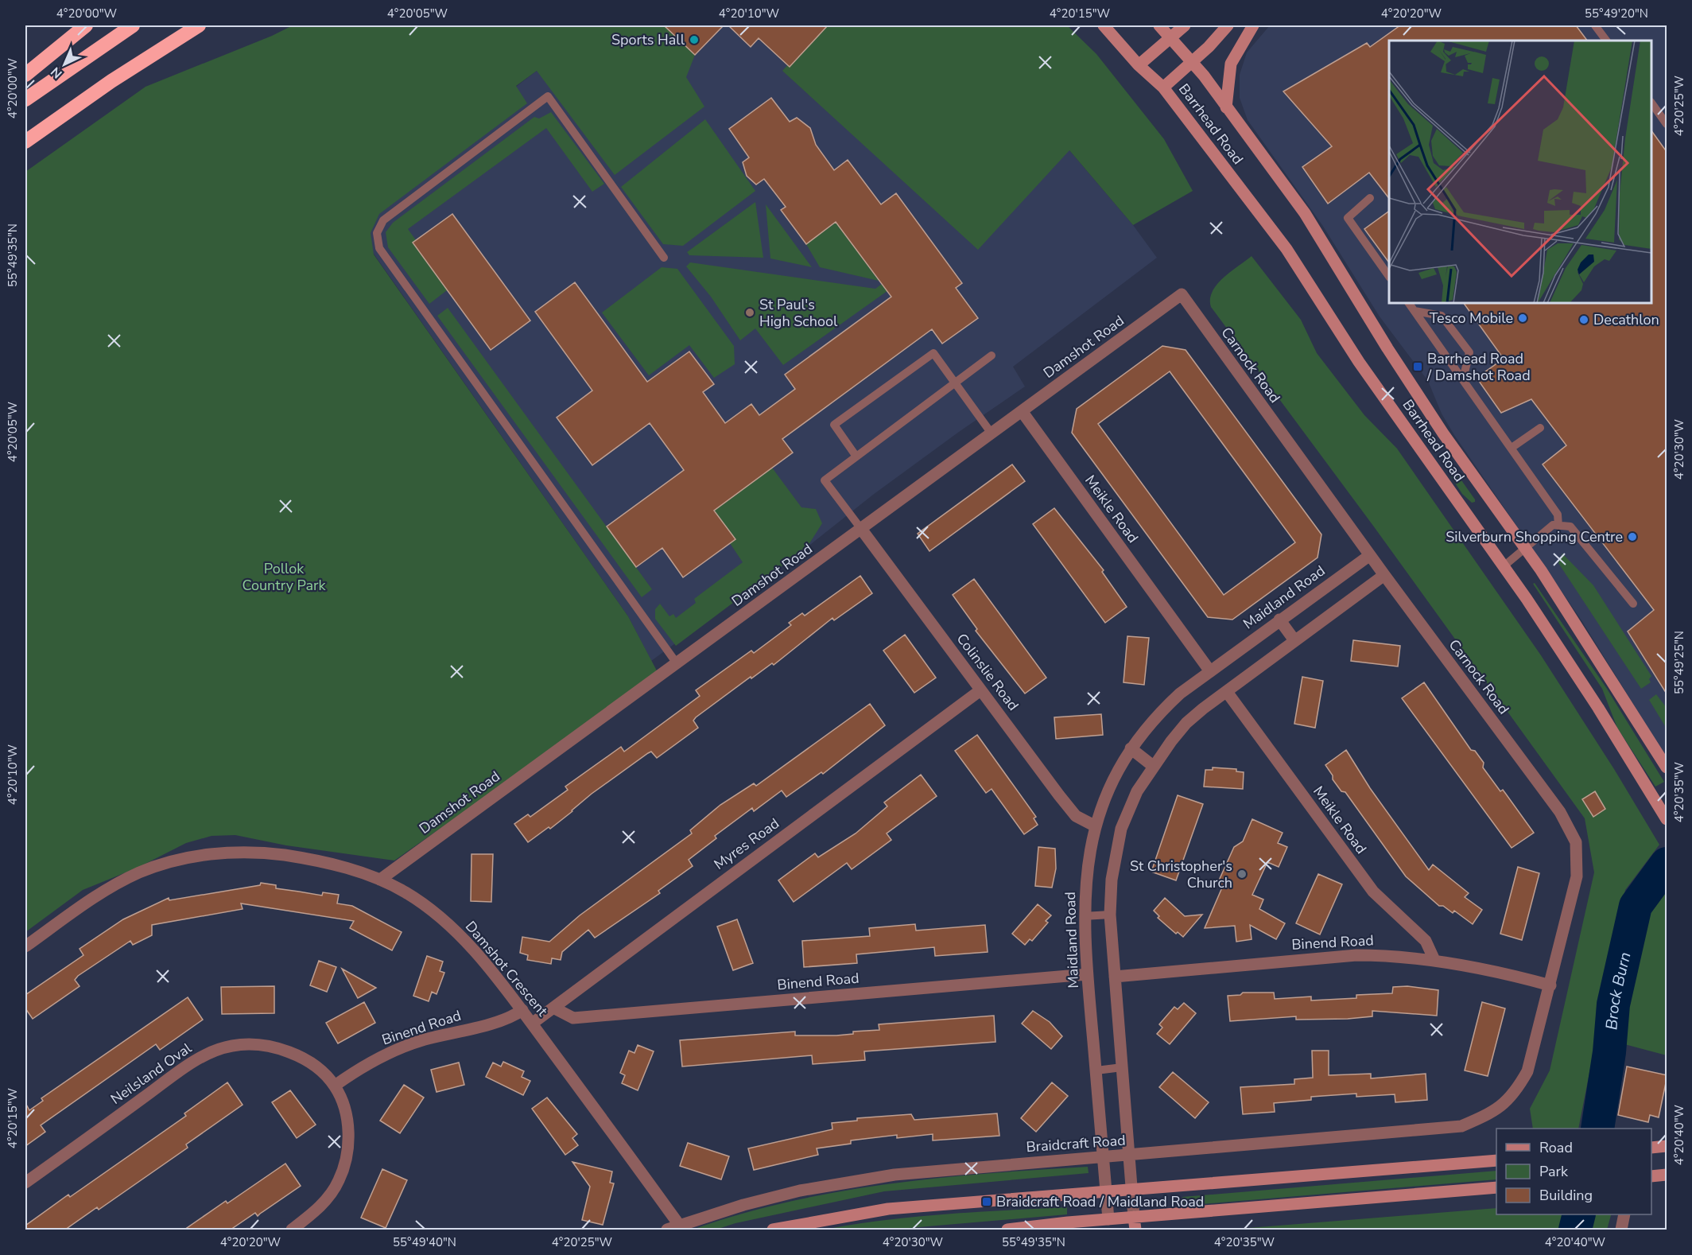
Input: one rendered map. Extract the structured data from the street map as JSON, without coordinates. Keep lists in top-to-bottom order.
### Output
{
  "streets": {
    "main road": ["Barrhead Road"],
    "street": [
      "Damshot Road",
      "Carnock Road",
      "Meikle Road",
      "Maidland Road",
      "Colinslie Road",
      "Myres Road",
      "Binend Road",
      "Damshot Crescent",
      "Neilsland Oval",
      "Braidcraft Road"
    ]
  },
  "crossings": [
    ["Damshot Road", "Carnock Road"],
    ["Damshot Road", "Meikle Road"],
    ["Damshot Road", "Colinslie Road"],
    ["Damshot Road", "Damshot Crescent"],
    ["Carnock Road", "Maidland Road"],
    ["Carnock Road", "Binend Road"],
    ["Carnock Road", "Braidcraft Road"],
    ["Meikle Road", "Maidland Road"],
    ["Meikle Road", "Binend Road"],
    ["Maidland Road", "Colinslie Road"],
    ["Maidland Road", "Binend Road"],
    ["Maidland Road", "Braidcraft Road"],
    ["Colinslie Road", "Myres Road"],
    ["Myres Road", "Binend Road"],
    ["Myres Road", "Damshot Crescent"],
    ["Binend Road", "Damshot Crescent"],
    ["Binend Road", "Neilsland Oval"],
    ["Damshot Crescent", "Braidcraft Road"]
  ],
  "water": ["Brock Burn"],
  "parks": ["Pollok Country Park"],
  "places": {
    "other": [
      "Sports Hall",
      "St Paul's High School",
      "Tesco Mobile",
      "Decathlon",
      "Silverburn Shopping Centre",
      "St Christopher's Church"
    ],
    "transit": ["Barrhead Road / Damshot Road", "Braidcraft Road / Maidland Road"]
  },
  "legend": ["Road", "Park", "Building"],
  "north": "bottom left",
  "coordinates": [
    "4°20'00\"W",
    "4°20'05\"W",
    "4°20'10\"W",
    "4°20'15\"W",
    "4°20'20\"W",
    "55°49'20\"N",
    "4°20'25\"W",
    "55°49'35\"N",
    "4°20'30\"W",
    "55°49'25\"N",
    "4°20'35\"W",
    "4°20'40\"W",
    "55°49'40\"N"
  ]
}
